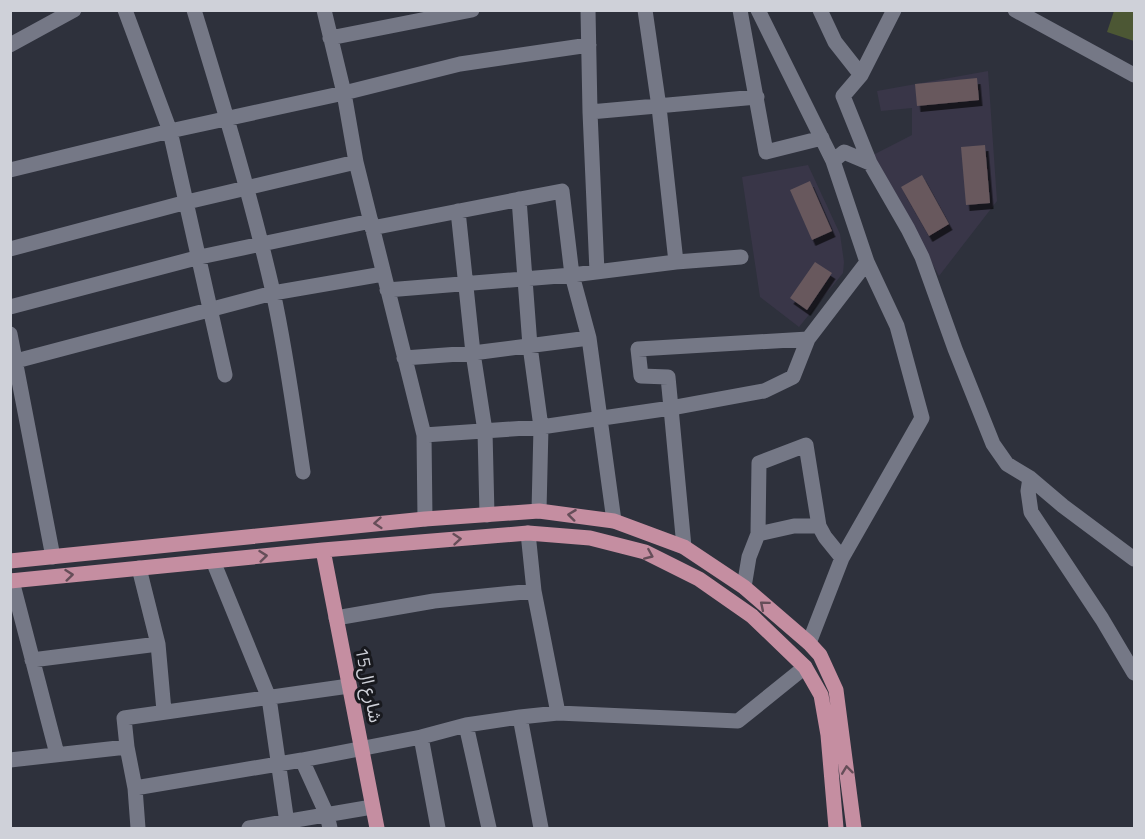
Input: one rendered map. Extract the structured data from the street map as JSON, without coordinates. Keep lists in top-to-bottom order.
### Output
{
  "streets": {
    "main road": ["شارع ال15"]
  }
}
